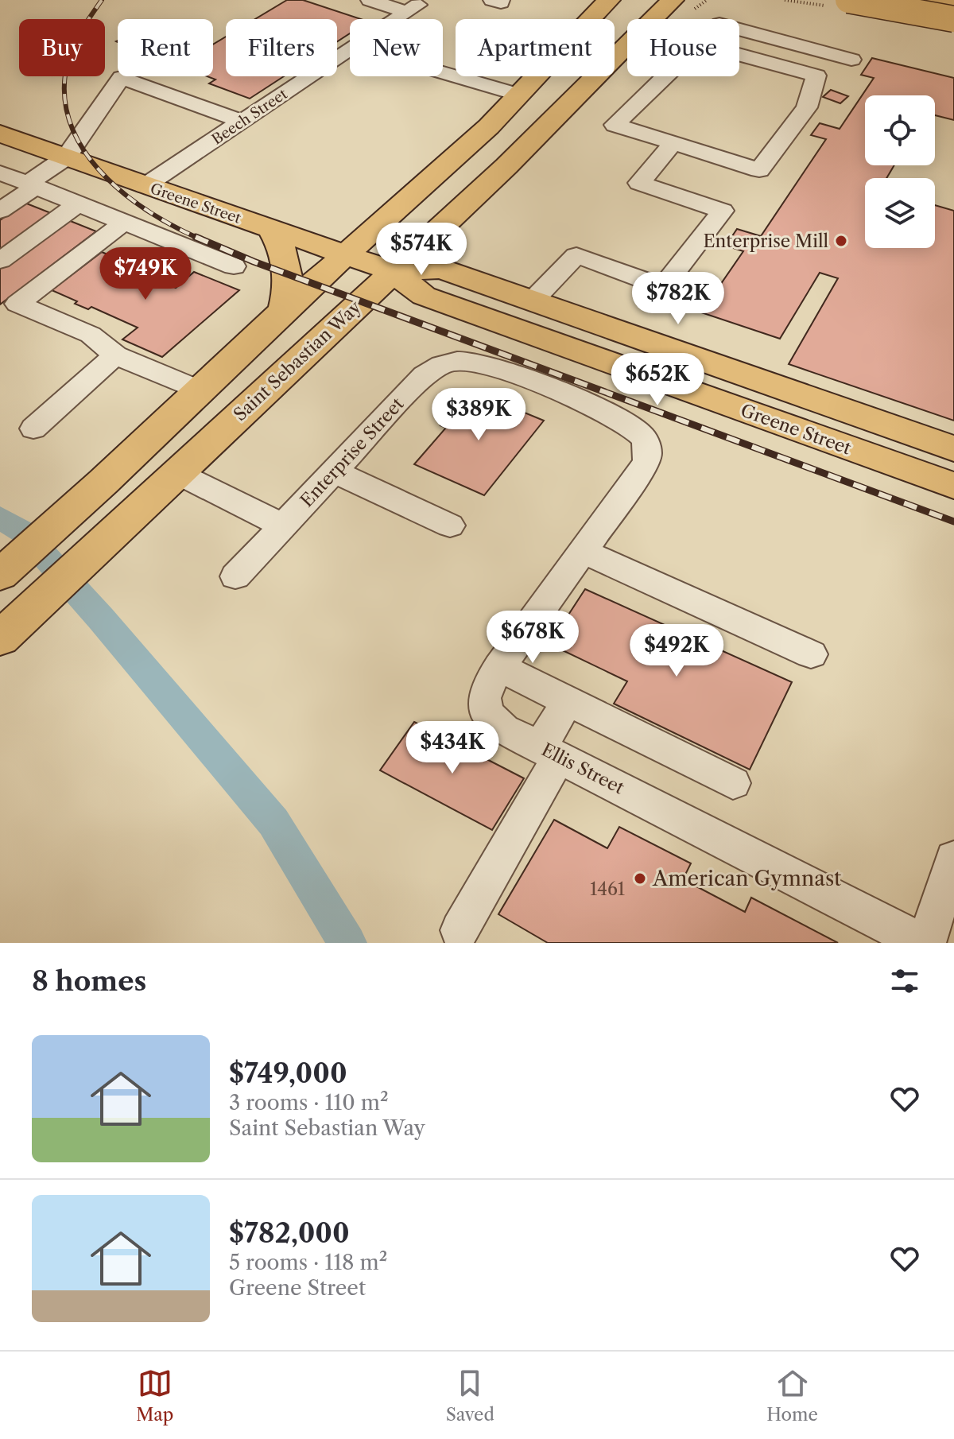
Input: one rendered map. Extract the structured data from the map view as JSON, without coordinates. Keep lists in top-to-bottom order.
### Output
{
  "streets": {
    "main road": ["Greene Street", "Saint Sebastian Way"],
    "street": ["Beech Street", "Enterprise Street", "Ellis Street"]
  },
  "crossings": [
    ["Beech Street", "Greene Street"],
    ["Greene Street", "Saint Sebastian Way"],
    ["Enterprise Street", "Ellis Street"]
  ],
  "places": ["Enterprise Mill", "American Gymnast"],
  "house_numbers": ["1461"],
  "page": {
    "chip": [
      "Buy",
      "Rent",
      "Filters",
      "New",
      "Apartment",
      "House"
    ],
    "price": [
      "$574K",
      "$749K",
      "$782K",
      "$652K",
      "$389K",
      "$678K",
      "$492K",
      "$434K"
    ],
    "heading": "8 homes",
    "list": [
      {
        "name": "$749,000",
        "note": "3 rooms · 110 m² · Saint Sebastian Way"
      },
      {
        "name": "$782,000",
        "note": "5 rooms · 118 m² · Greene Street"
      }
    ],
    "tabs": ["Map", "Saved", "Home"]
  }
}
